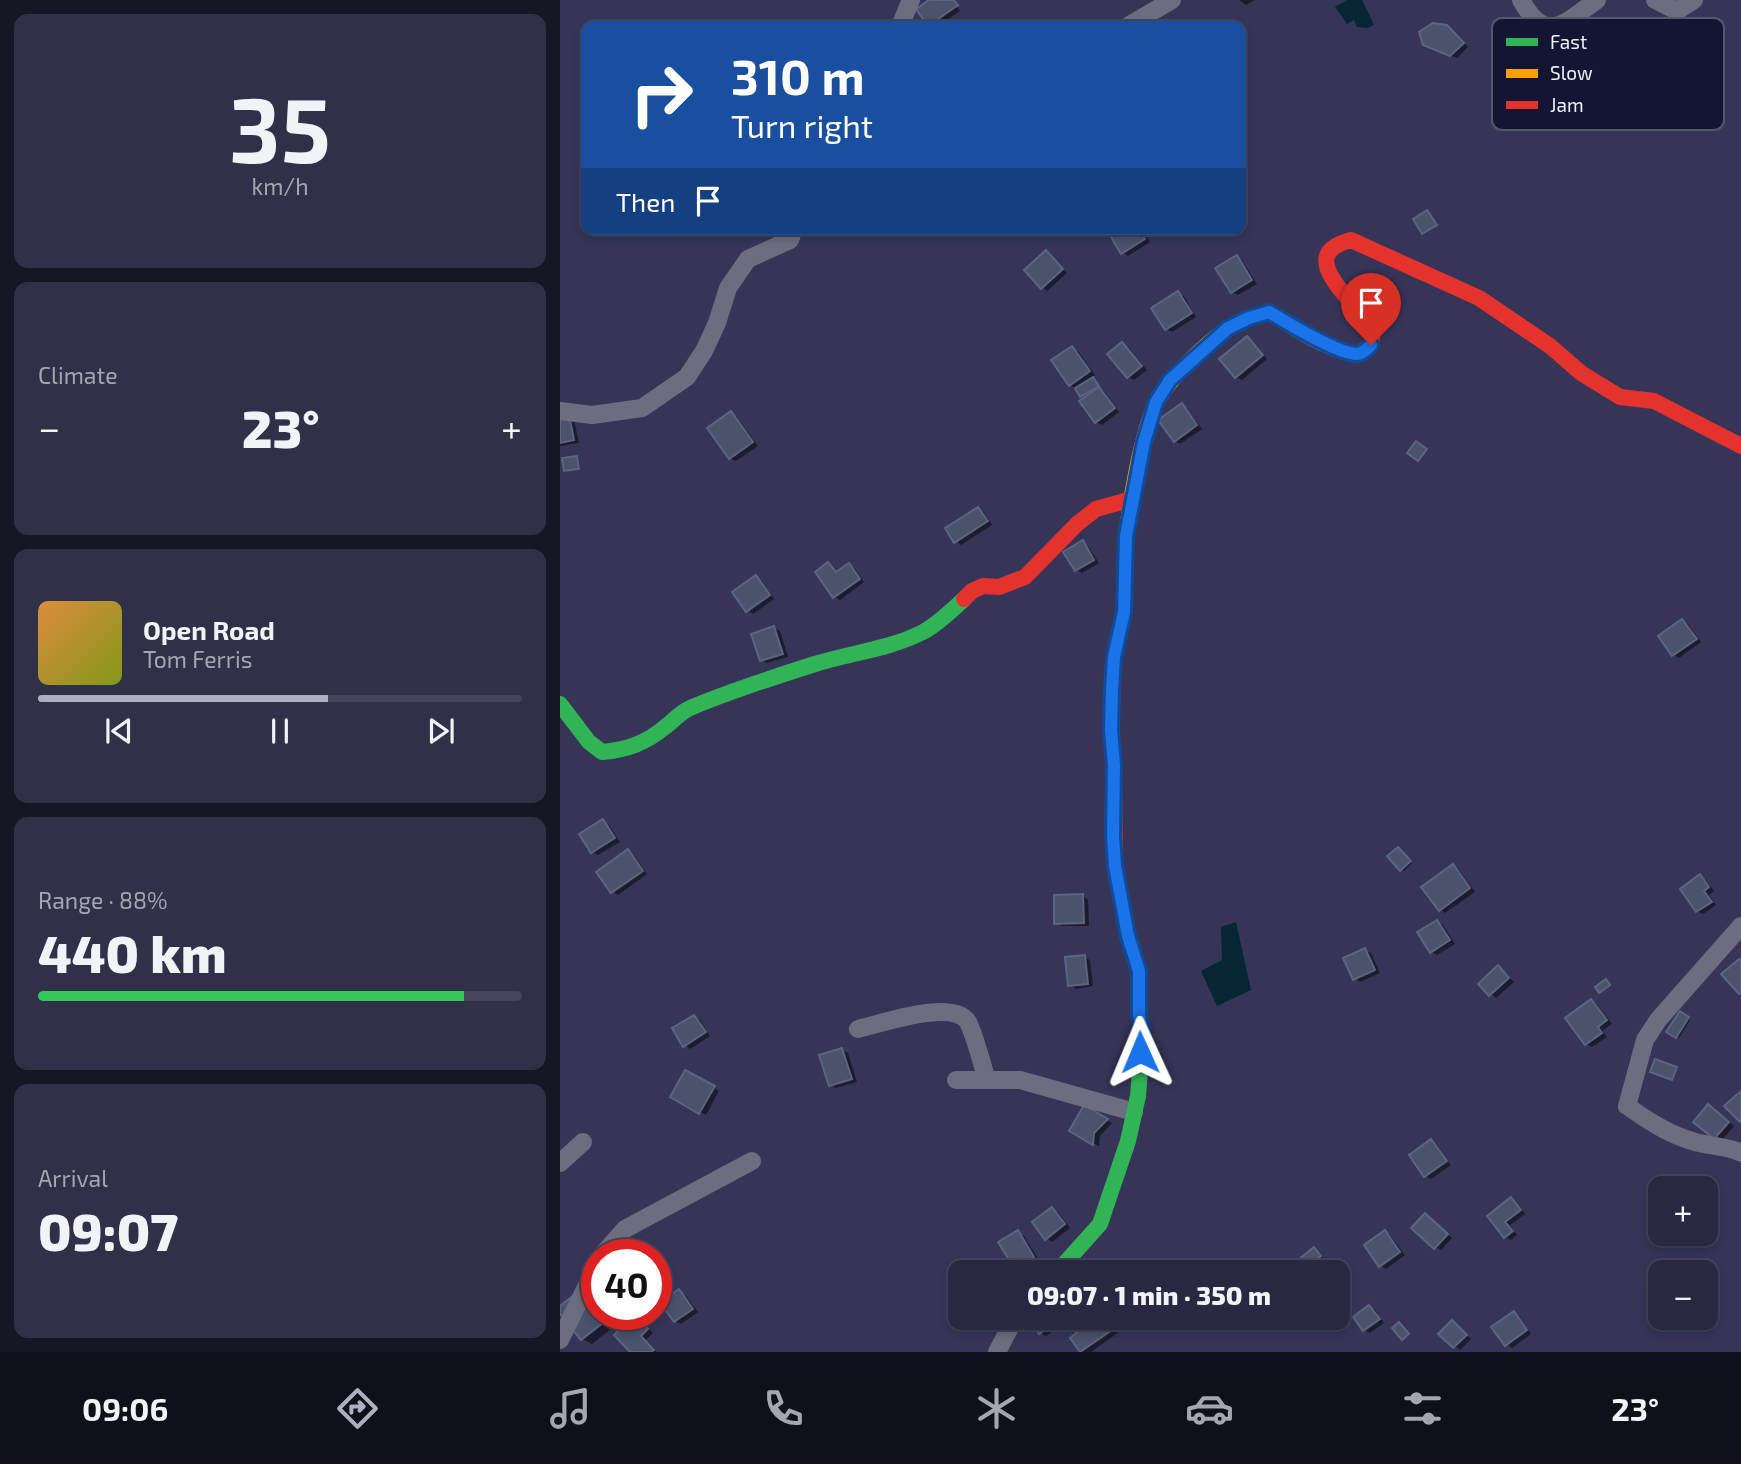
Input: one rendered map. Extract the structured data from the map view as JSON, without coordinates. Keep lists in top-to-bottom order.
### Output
{
  "legend": ["Fast", "Slow", "Jam"],
  "page": {
    "tile": [
      ["35", "km/h"],
      "Climate",
      ["Range · 88%", "440 km"],
      ["Arrival", "09:07"]
    ],
    "turn": ["310 m", "Turn right"],
    "then": "Then",
    "heat": ["−", "23°", "+"],
    "song": ["Open Road", "Tom Ferris"],
    "map_buttons": ["+", "−"],
    "limit": "40",
    "trip": "09:07 · 1 min · 350 m",
    "tabs": ["09:06", "23°"]
  }
}
